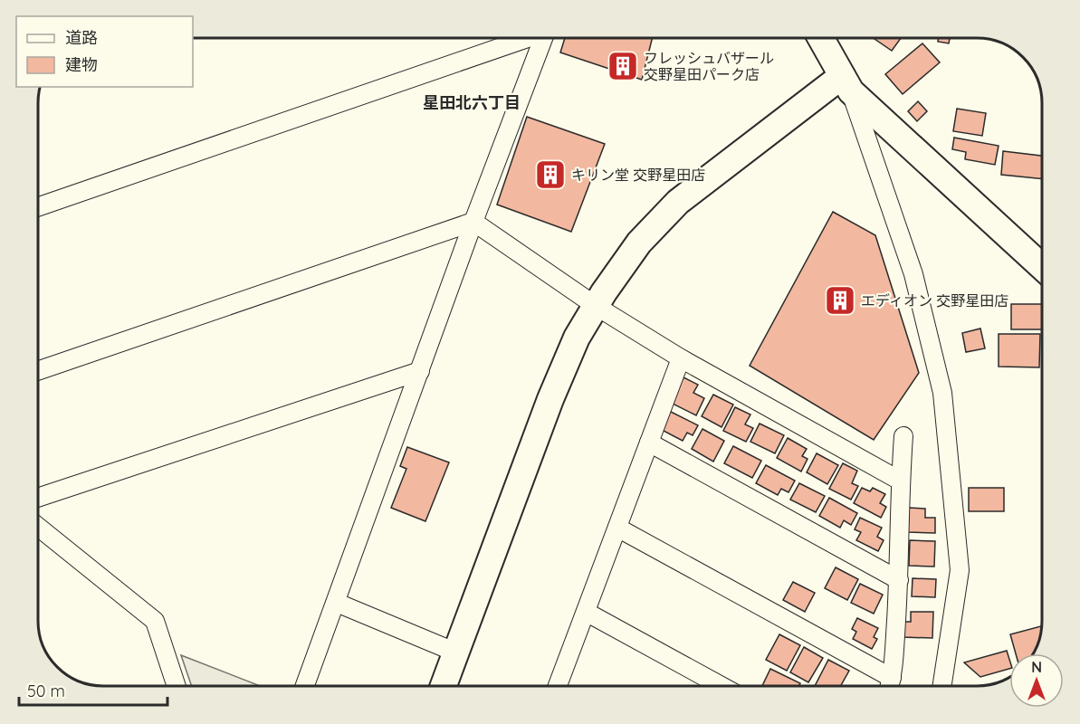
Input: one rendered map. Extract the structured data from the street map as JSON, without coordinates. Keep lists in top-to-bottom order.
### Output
{
  "districts": ["星田北六丁目"],
  "places": {
    "building": ["フレッシュバザール 交野星田パーク店", "キリン堂 交野星田店", "エディオン 交野星田店"]
  },
  "legend": ["道路", "建物"],
  "scale_bar": "50 m",
  "north": "top"
}
